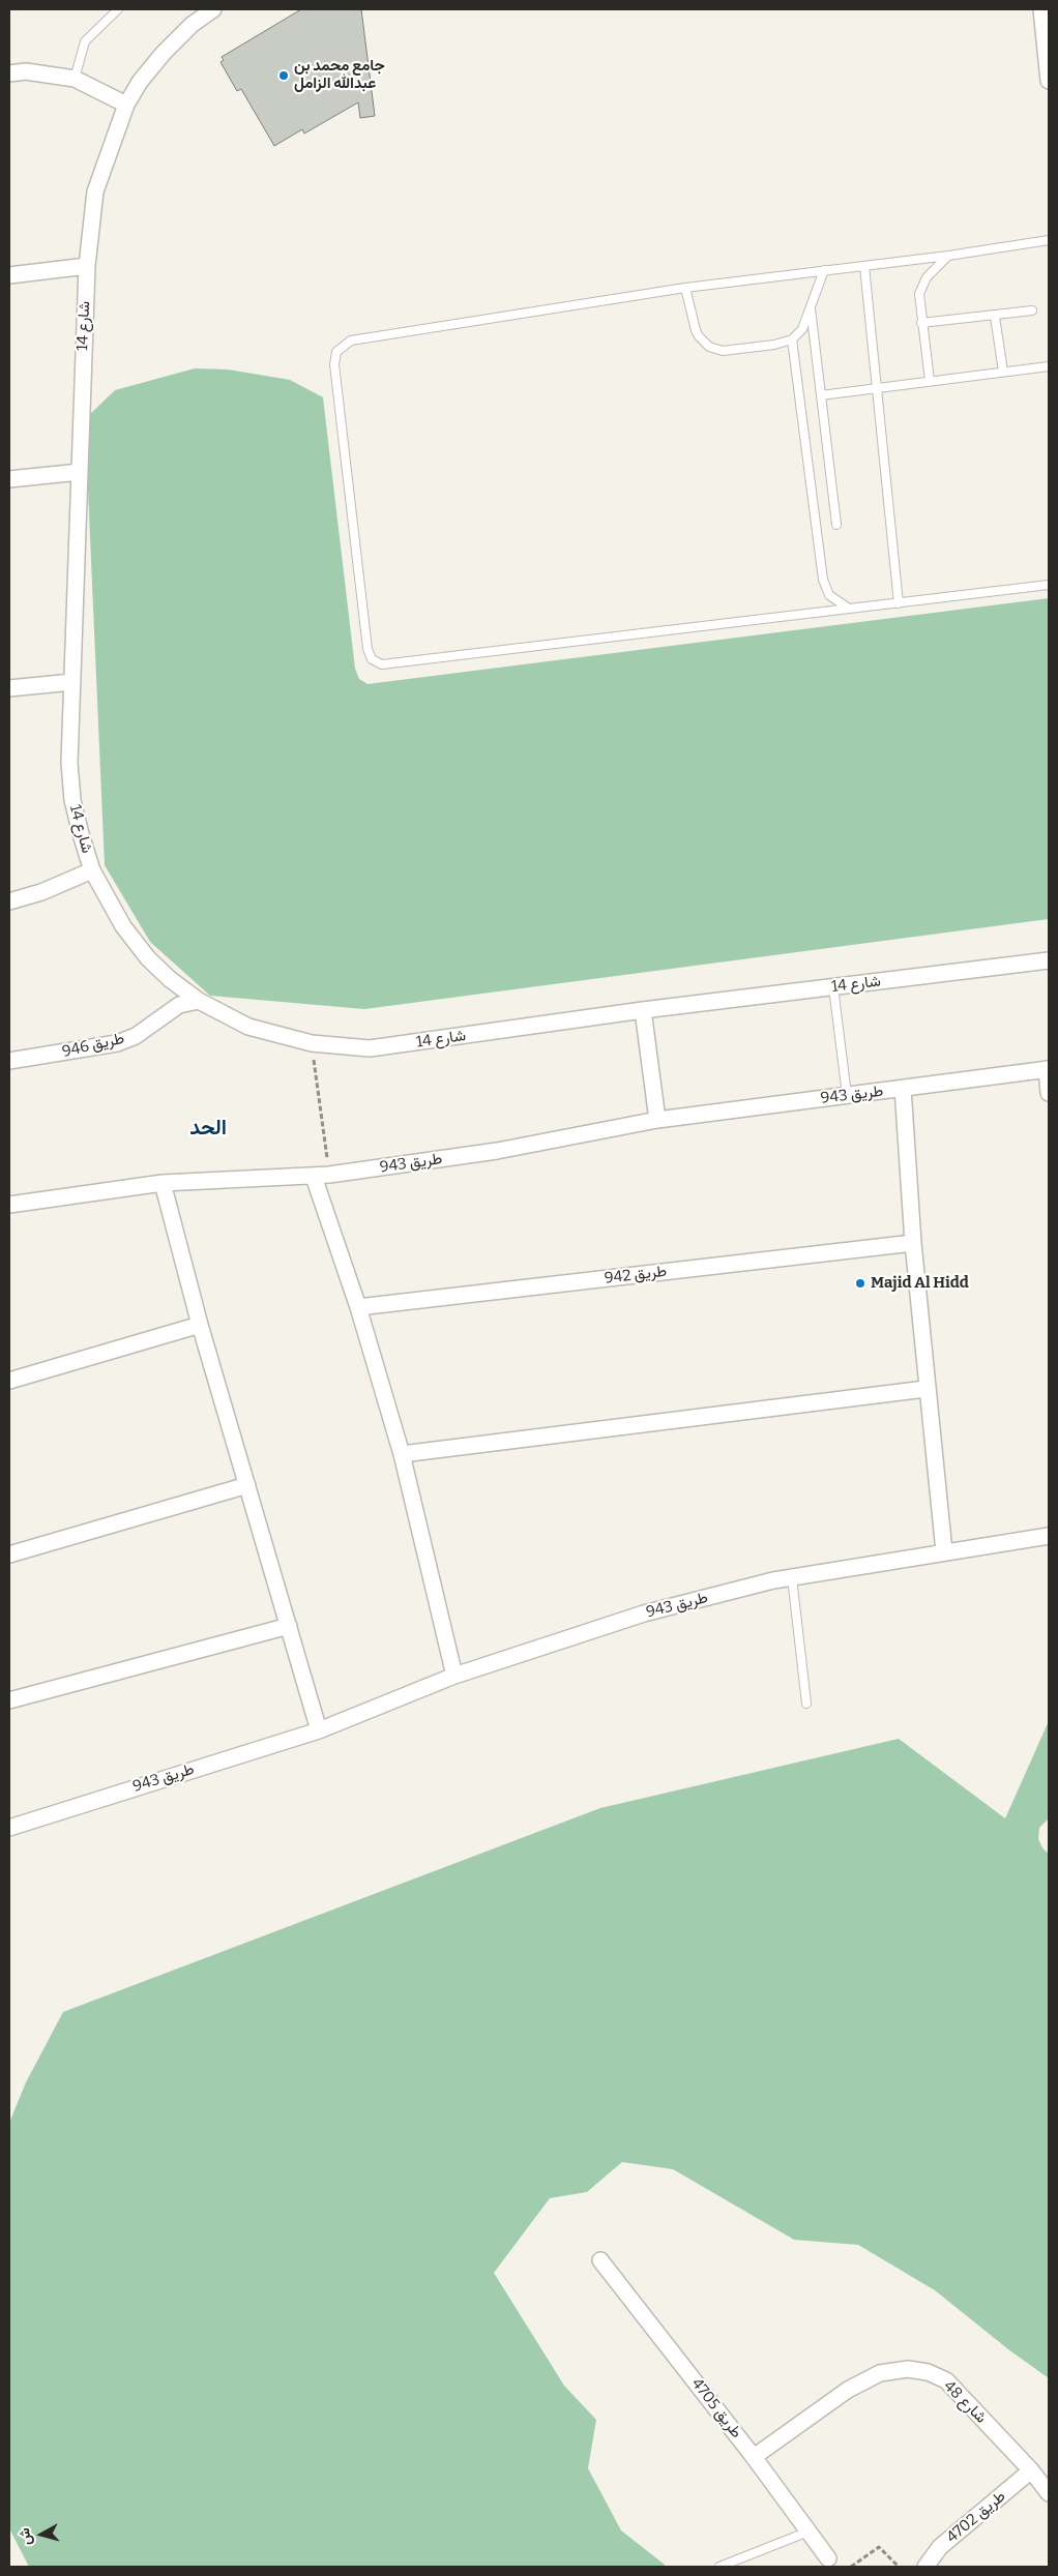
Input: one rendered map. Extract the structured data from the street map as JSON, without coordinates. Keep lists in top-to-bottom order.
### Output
{
  "streets": {
    "street": [
      "شارع 14",
      "طريق 946",
      "طريق 943",
      "طريق 942",
      "شارع 48",
      "طريق 4705",
      "طريق 4702"
    ]
  },
  "crossings": [
    ["شارع 14", "طريق 946"],
    ["شارع 48", "طريق 4705"],
    ["شارع 48", "طريق 4702"]
  ],
  "districts": ["الحد"],
  "places": ["جامع محمد بن عبدالله الزامل", "Majid Al Hidd"],
  "north": "left"
}
